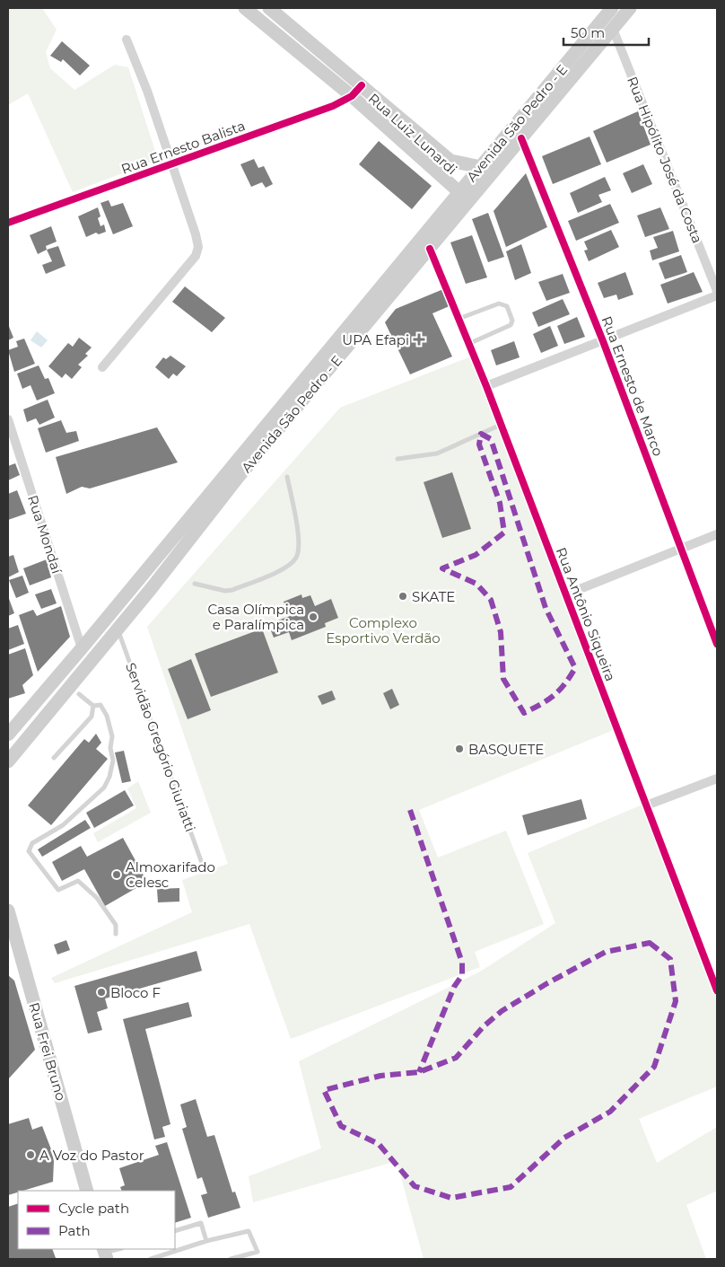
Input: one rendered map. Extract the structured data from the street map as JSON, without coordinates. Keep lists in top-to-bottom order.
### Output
{
  "streets": {
    "main road": ["Avenida São Pedro - E", "Rua Luiz Lunardi", "Rua Frei Bruno"],
    "street": [
      "Rua Ernesto Balista",
      "Rua Hipólito José da Costa",
      "Rua Ernesto de Marco",
      "Rua Mondaí",
      "Rua Antônio Siqueira"
    ],
    "lane": ["Servidão Gregório Giuriatti"]
  },
  "crossings": [
    ["Avenida São Pedro - E", "Rua Luiz Lunardi"],
    ["Avenida São Pedro - E", "Rua Hipólito José da Costa"],
    ["Avenida São Pedro - E", "Rua Ernesto de Marco"],
    ["Avenida São Pedro - E", "Rua Mondaí"],
    ["Avenida São Pedro - E", "Rua Antônio Siqueira"],
    ["Avenida São Pedro - E", "Servidão Gregório Giuriatti"],
    ["Rua Luiz Lunardi", "Rua Ernesto Balista"]
  ],
  "parks": ["Complexo Esportivo Verdão"],
  "places": {
    "health": ["UPA Efapi"],
    "other": [
      "SKATE",
      "Casa Olímpica e Paralímpica",
      "BASQUETE",
      "Almoxarifado Celesc",
      "Bloco F",
      "A Voz do Pastor"
    ]
  },
  "legend": ["Cycle path", "Path"],
  "scale_bar": "50 m"
}
